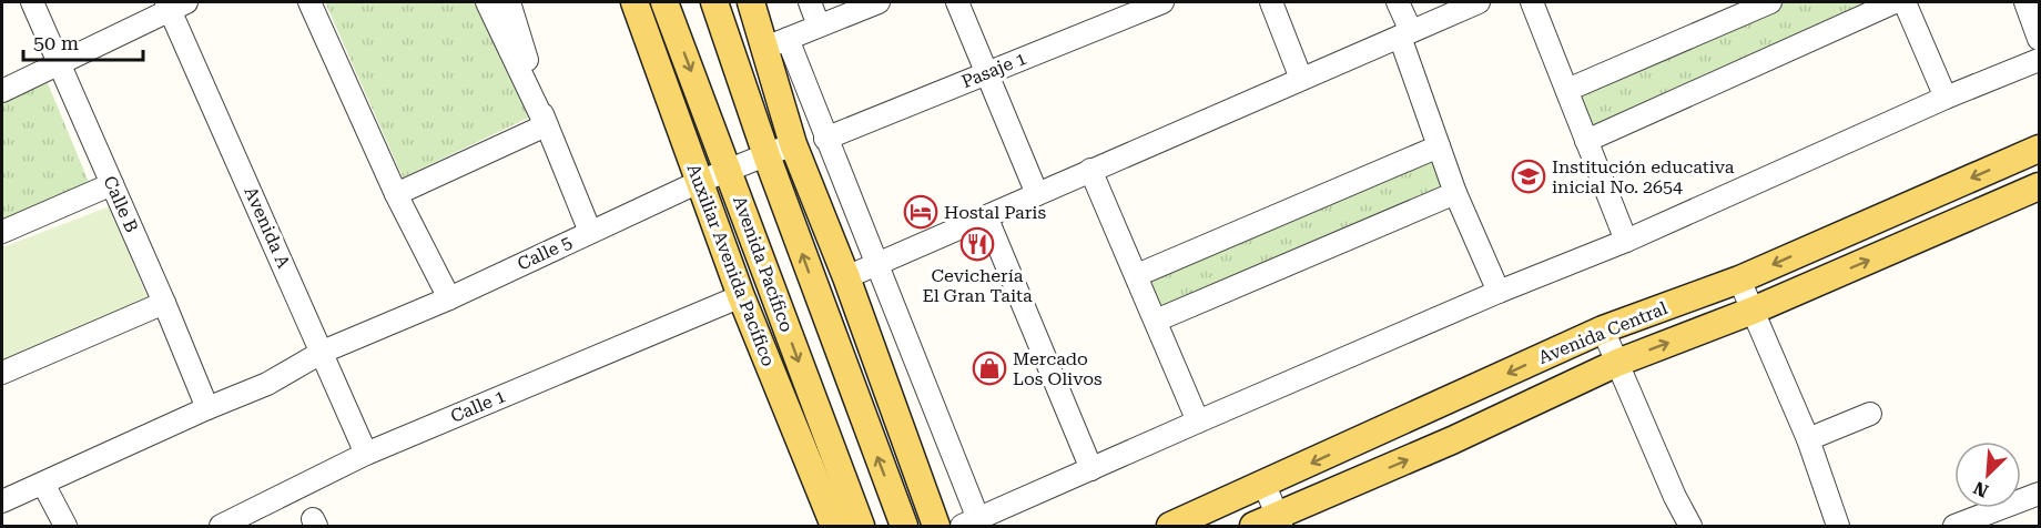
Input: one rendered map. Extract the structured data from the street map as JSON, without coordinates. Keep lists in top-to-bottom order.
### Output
{
  "streets": {
    "main road": ["Avenida Pacífico", "Auxiliar Avenida Pacífico", "Avenida Central"],
    "street": [
      "Pasaje 1",
      "Calle B",
      "Avenida A",
      "Calle 5",
      "Calle 1"
    ]
  },
  "crossings": [
    ["Calle B", "Calle 5"],
    ["Avenida A", "Calle 5"],
    ["Avenida A", "Calle 1"],
    ["Calle 5", "Avenida Pacífico"],
    ["Calle 5", "Auxiliar Avenida Pacífico"],
    ["Auxiliar Avenida Pacífico", "Calle 1"]
  ],
  "places": {
    "school or university": ["Institución educativa inicial No. 2654"],
    "hotel": ["Hostal Paris"],
    "restaurant": ["Cevichería El Gran Taita"],
    "shop": ["Mercado Los Olivos"]
  },
  "scale_bar": "50 m",
  "north": "bottom left"
}
